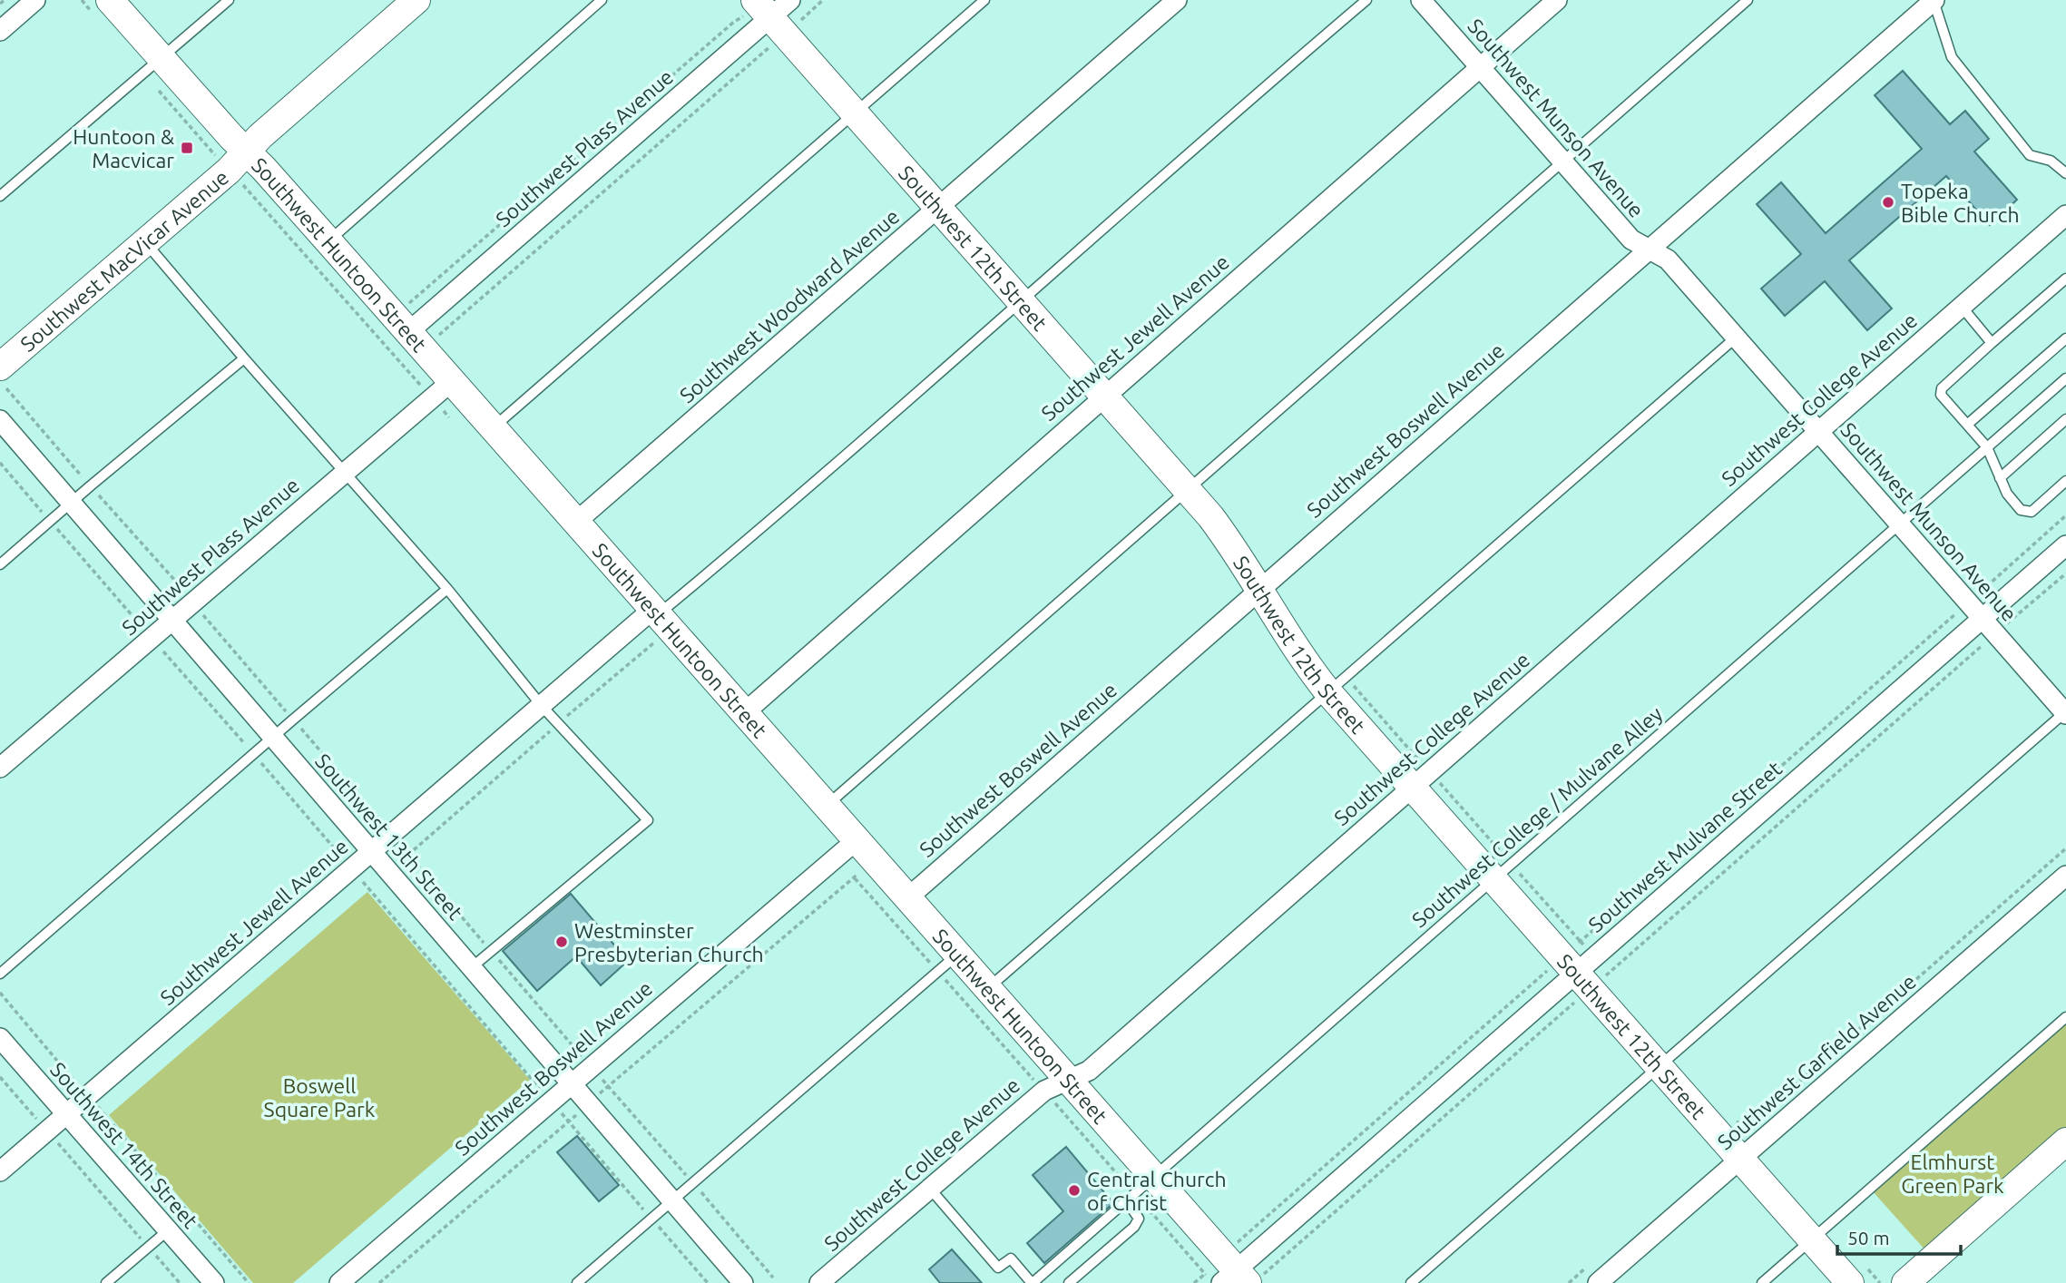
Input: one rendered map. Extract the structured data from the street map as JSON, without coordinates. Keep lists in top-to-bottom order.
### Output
{
  "streets": {
    "main road": ["Southwest 12th Street", "Southwest Huntoon Street", "Southwest MacVicar Avenue"],
    "street": [
      "Southwest Munson Avenue",
      "Southwest Plass Avenue",
      "Southwest Woodward Avenue",
      "Southwest Jewell Avenue",
      "Southwest College Avenue",
      "Southwest Boswell Avenue",
      "Southwest 13th Street",
      "Southwest Mulvane Street",
      "Southwest Garfield Avenue",
      "Southwest 14th Street"
    ],
    "lane": ["Southwest College / Mulvane Alley"]
  },
  "crossings": [
    ["Southwest Munson Avenue", "Southwest Jewell Avenue"],
    ["Southwest Munson Avenue", "Southwest College Avenue"],
    ["Southwest Munson Avenue", "Southwest Boswell Avenue"],
    ["Southwest Munson Avenue", "Southwest College / Mulvane Alley"],
    ["Southwest Munson Avenue", "Southwest Mulvane Street"],
    ["Southwest Plass Avenue", "Southwest 12th Street"],
    ["Southwest Plass Avenue", "Southwest Huntoon Street"],
    ["Southwest Plass Avenue", "Southwest 13th Street"],
    ["Southwest 12th Street", "Southwest Woodward Avenue"],
    ["Southwest 12th Street", "Southwest Jewell Avenue"],
    ["Southwest 12th Street", "Southwest College Avenue"],
    ["Southwest 12th Street", "Southwest Boswell Avenue"],
    ["Southwest 12th Street", "Southwest College / Mulvane Alley"],
    ["Southwest 12th Street", "Southwest Mulvane Street"],
    ["Southwest 12th Street", "Southwest Garfield Avenue"],
    ["Southwest Huntoon Street", "Southwest MacVicar Avenue"],
    ["Southwest Huntoon Street", "Southwest Woodward Avenue"],
    ["Southwest Huntoon Street", "Southwest Jewell Avenue"],
    ["Southwest Huntoon Street", "Southwest College Avenue"],
    ["Southwest Huntoon Street", "Southwest Boswell Avenue"],
    ["Southwest Huntoon Street", "Southwest College / Mulvane Alley"],
    ["Southwest Huntoon Street", "Southwest Mulvane Street"],
    ["Southwest Jewell Avenue", "Southwest 13th Street"],
    ["Southwest Jewell Avenue", "Southwest 14th Street"],
    ["Southwest Boswell Avenue", "Southwest 13th Street"]
  ],
  "parks": ["Boswell Square Park", "Elmhurst Green Park"],
  "places": {
    "transit": ["Huntoon & Macvicar"],
    "other": ["Topeka Bible Church", "Westminster Presbyterian Church", "Central Church of Christ"]
  },
  "scale_bar": "50 m"
}
